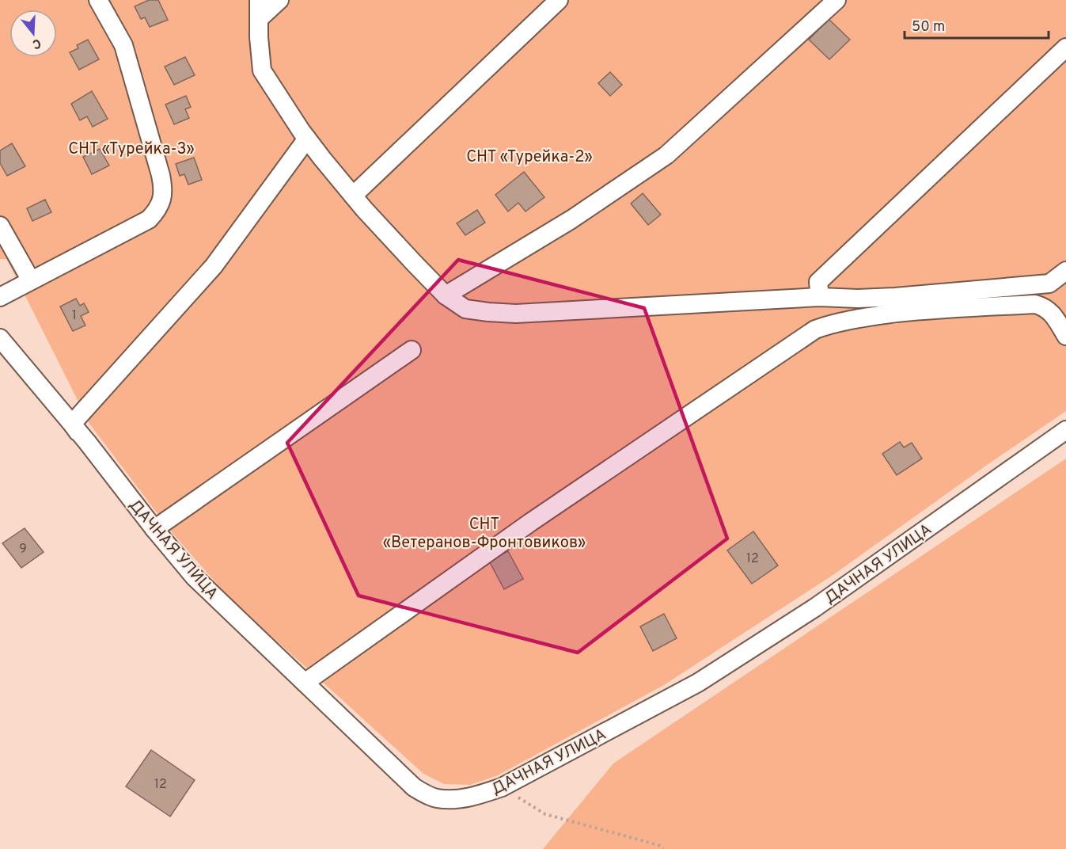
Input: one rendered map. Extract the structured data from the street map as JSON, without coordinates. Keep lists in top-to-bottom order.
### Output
{
  "streets": {
    "street": ["ДАЧНАЯ УЛИЦА"]
  },
  "parks": ["СНТ «Турейка-3»", "СНТ «Турейка-2»", "СНТ «Ветеранов-Фронтовиков»"],
  "house_numbers": [
    "1",
    "9",
    "12",
    "12"
  ],
  "scale_bar": "50 m",
  "north": "bottom"
}
